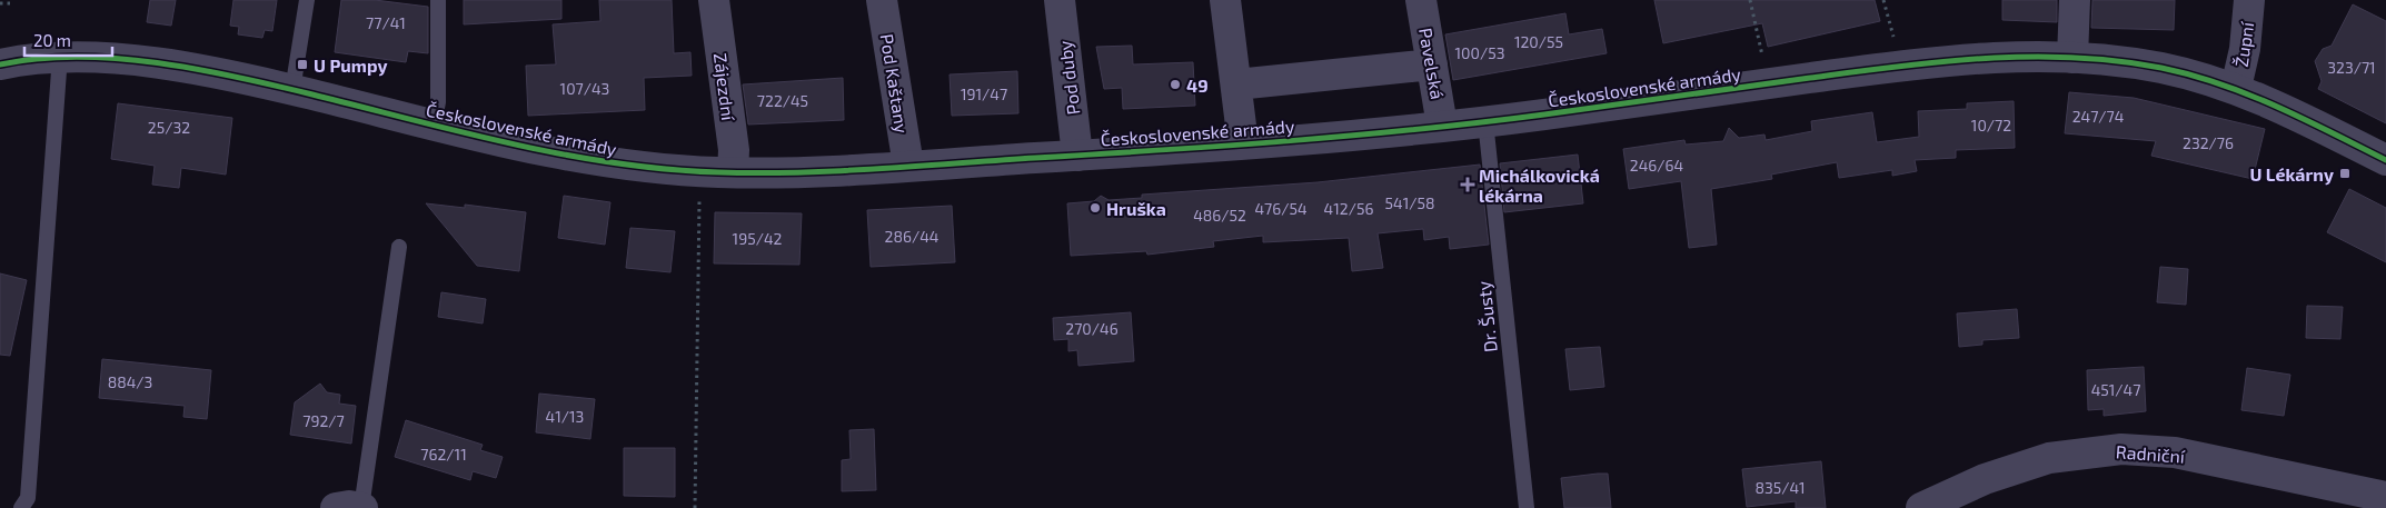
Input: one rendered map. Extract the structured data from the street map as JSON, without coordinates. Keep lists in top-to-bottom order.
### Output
{
  "streets": {
    "street": [
      "Župní",
      "Pavelská",
      "Pod duby",
      "Pod Kaštany",
      "Zájezdní",
      "Československé armády",
      "Radniční"
    ],
    "lane": ["Dr. Šusty"]
  },
  "crossings": [
    ["Župní", "Československé armády"],
    ["Pavelská", "Československé armády"],
    ["Pod duby", "Československé armády"],
    ["Pod Kaštany", "Československé armády"],
    ["Zájezdní", "Československé armády"],
    ["Československé armády", "Dr. Šusty"]
  ],
  "places": {
    "transit": ["U Pumpy", "U Lékárny"],
    "other": ["49", "Hruška"],
    "health": ["Michálkovická lékárna"]
  },
  "house_numbers": [
    "77/41",
    "120/55",
    "100/53",
    "323/71",
    "107/43",
    "191/47",
    "722/45",
    "247/74",
    "10/72",
    "25/32",
    "232/76",
    "246/64",
    "541/58",
    "476/54",
    "412/56",
    "486/52",
    "286/44",
    "195/42",
    "270/46",
    "884/3",
    "451/47",
    "41/13",
    "792/7",
    "762/11",
    "835/41"
  ],
  "scale_bar": "20 m"
}
